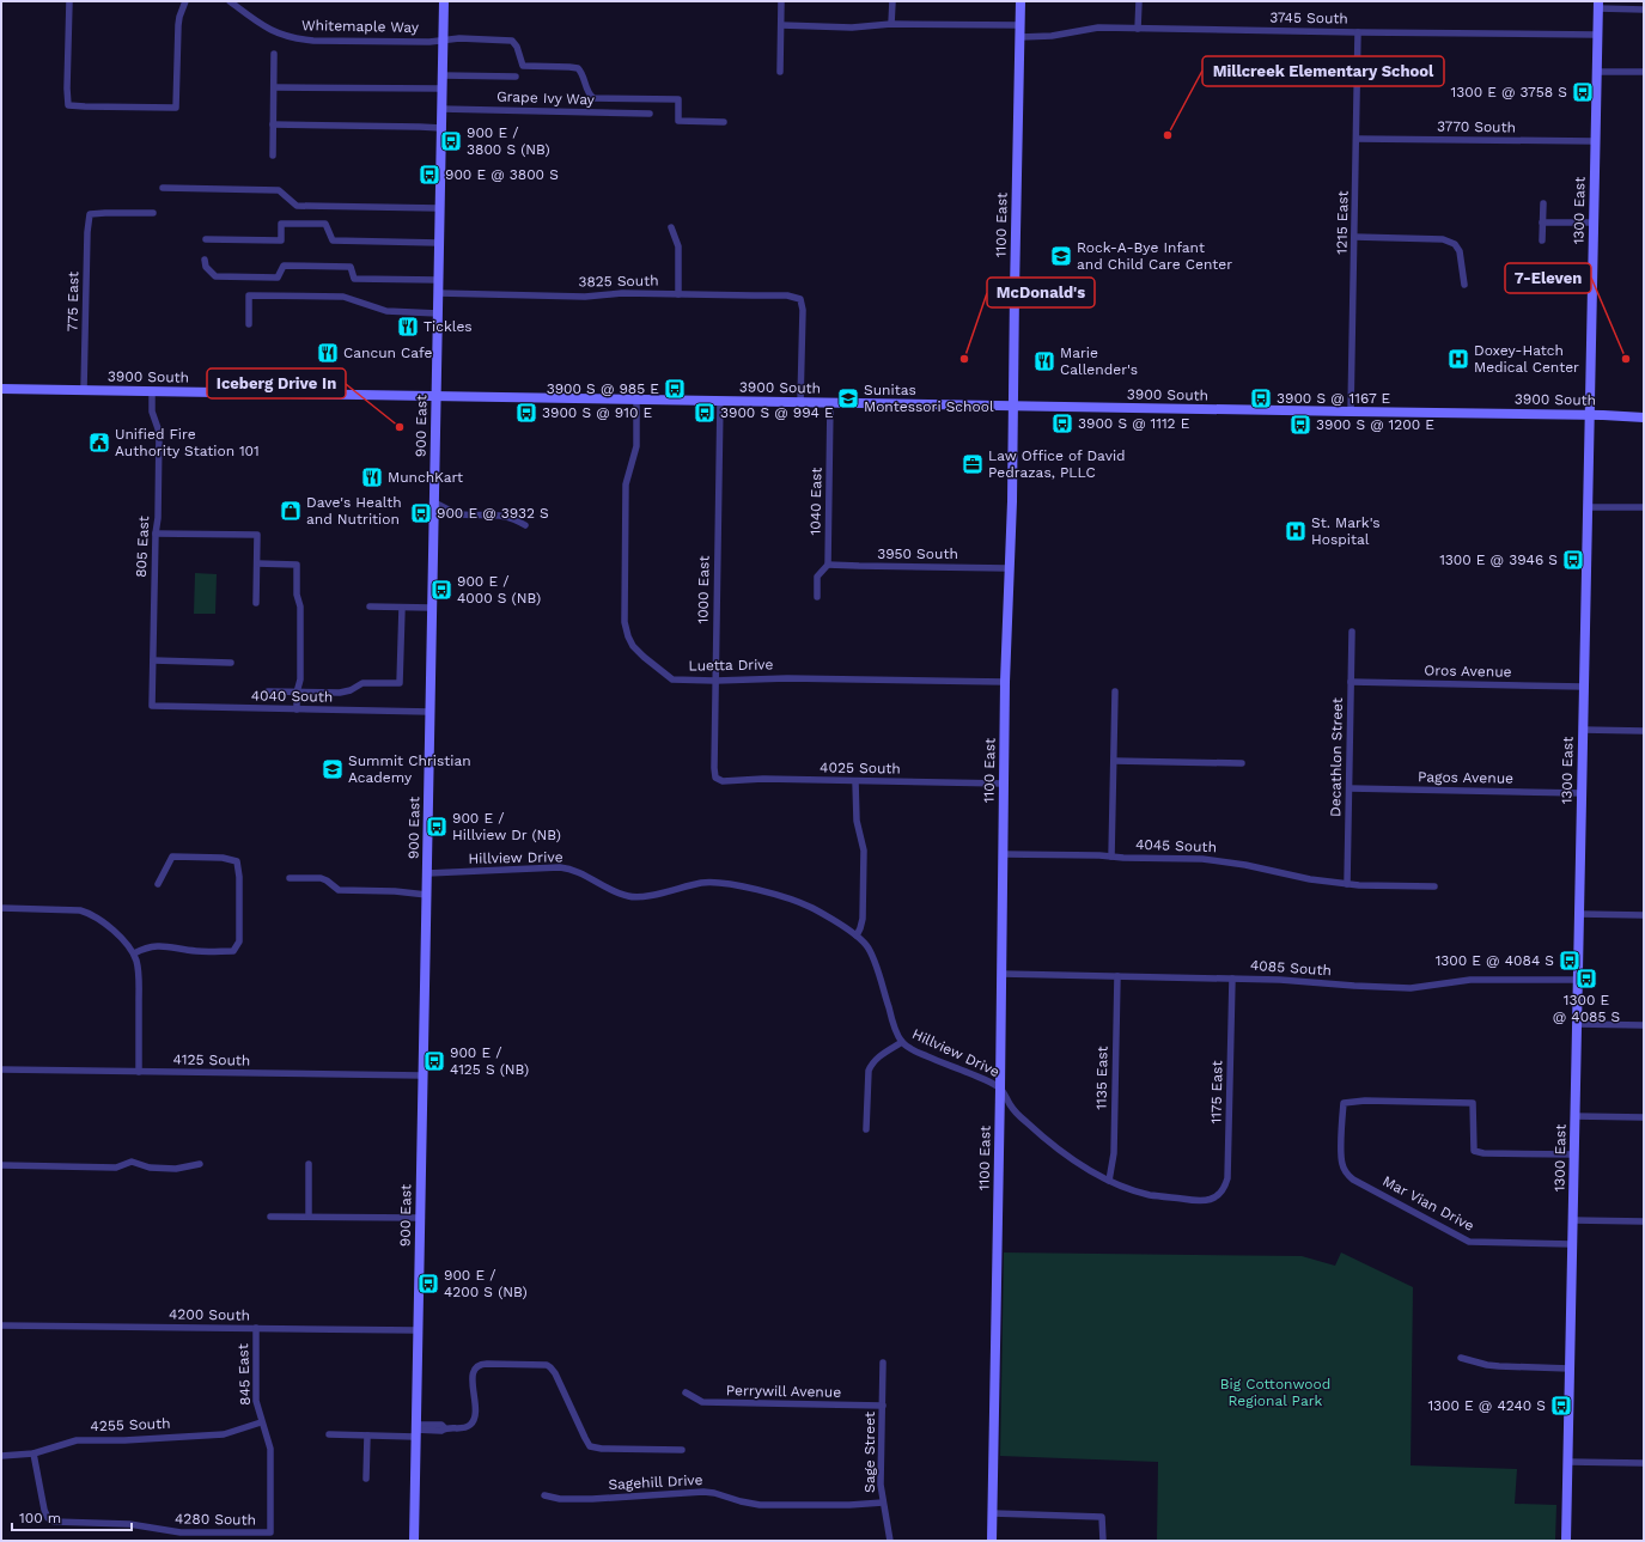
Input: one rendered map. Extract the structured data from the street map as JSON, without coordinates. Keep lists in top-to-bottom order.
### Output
{
  "streets": {
    "main road": [
      "1300 East",
      "1100 East",
      "3900 South",
      "900 East"
    ],
    "street": [
      "3745 South",
      "Whitemaple Way",
      "Grape Ivy Way",
      "3770 South",
      "1215 East",
      "3825 South",
      "775 East",
      "1040 East",
      "805 East",
      "3950 South",
      "1000 East",
      "Luetta Drive",
      "Oros Avenue",
      "4040 South",
      "Decathlon Street",
      "4025 South",
      "Pagos Avenue",
      "4045 South",
      "Hillview Drive",
      "4085 South",
      "4125 South",
      "1135 East",
      "1175 East",
      "Mar Vian Drive",
      "4200 South",
      "845 East",
      "Perrywill Avenue",
      "4255 South",
      "Sage Street",
      "Sagehill Drive",
      "4280 South"
    ]
  },
  "crossings": [
    ["3745 South", "1300 East"],
    ["3745 South", "1215 East"],
    ["3745 South", "1100 East"],
    ["Whitemaple Way", "900 East"],
    ["Grape Ivy Way", "900 East"],
    ["3770 South", "1300 East"],
    ["3770 South", "1215 East"],
    ["1300 East", "3900 South"],
    ["1300 East", "Oros Avenue"],
    ["1300 East", "Pagos Avenue"],
    ["1300 East", "4085 South"],
    ["1300 East", "Mar Vian Drive"],
    ["1215 East", "3900 South"],
    ["1100 East", "3900 South"],
    ["1100 East", "3950 South"],
    ["1100 East", "Luetta Drive"],
    ["1100 East", "4025 South"],
    ["1100 East", "4045 South"],
    ["1100 East", "Hillview Drive"],
    ["1100 East", "4085 South"],
    ["3825 South", "3900 South"],
    ["3825 South", "900 East"],
    ["775 East", "3900 South"],
    ["3900 South", "900 East"],
    ["3900 South", "1040 East"],
    ["3900 South", "805 East"],
    ["3900 South", "1000 East"],
    ["3900 South", "Luetta Drive"],
    ["900 East", "4040 South"],
    ["900 East", "Hillview Drive"],
    ["900 East", "4125 South"],
    ["900 East", "4200 South"],
    ["1040 East", "3950 South"],
    ["805 East", "4040 South"],
    ["1000 East", "Luetta Drive"],
    ["1000 East", "4025 South"],
    ["Oros Avenue", "Decathlon Street"],
    ["Decathlon Street", "Pagos Avenue"],
    ["Decathlon Street", "4045 South"],
    ["Hillview Drive", "1135 East"],
    ["Hillview Drive", "1175 East"],
    ["4085 South", "1135 East"],
    ["4085 South", "1175 East"],
    ["4200 South", "845 East"],
    ["845 East", "4255 South"],
    ["845 East", "4280 South"],
    ["Perrywill Avenue", "Sage Street"],
    ["4255 South", "4280 South"],
    ["Sage Street", "Sagehill Drive"]
  ],
  "parks": ["Big Cottonwood Regional Park"],
  "places": {
    "bus stop": [
      "1300 E @ 3758 S",
      "900 E / 3800 S (NB)",
      "900 E @ 3800 S",
      "3900 S @ 985 E",
      "3900 S @ 1167 E",
      "3900 S @ 910 E",
      "3900 S @ 994 E",
      "3900 S @ 1112 E",
      "3900 S @ 1200 E",
      "900 E @ 3932 S",
      "1300 E @ 3946 S",
      "900 E / 4000 S (NB)",
      "900 E / Hillview Dr (NB)",
      "1300 E @ 4084 S",
      "1300 E @ 4085 S",
      "900 E / 4125 S (NB)",
      "900 E / 4200 S (NB)",
      "1300 E @ 4240 S"
    ],
    "other": [
      "Millcreek Elementary School",
      "McDonald's",
      "7-Eleven",
      "Iceberg Drive In"
    ],
    "school or university": ["Rock-A-Bye Infant and Child Care Center", "Sunitas Montessori School", "Summit Christian Academy"],
    "restaurant": [
      "Tickles",
      "Cancun Cafe",
      "Marie Callender's",
      "MunchKart"
    ],
    "hospital": ["Doxey-Hatch Medical Center", "St. Mark's Hospital"],
    "public building": ["Unified Fire Authority Station 101"],
    "office": ["Law Office of David Pedrazas, PLLC"],
    "shop": ["Dave's Health and Nutrition"]
  },
  "scale_bar": "100 m"
}
